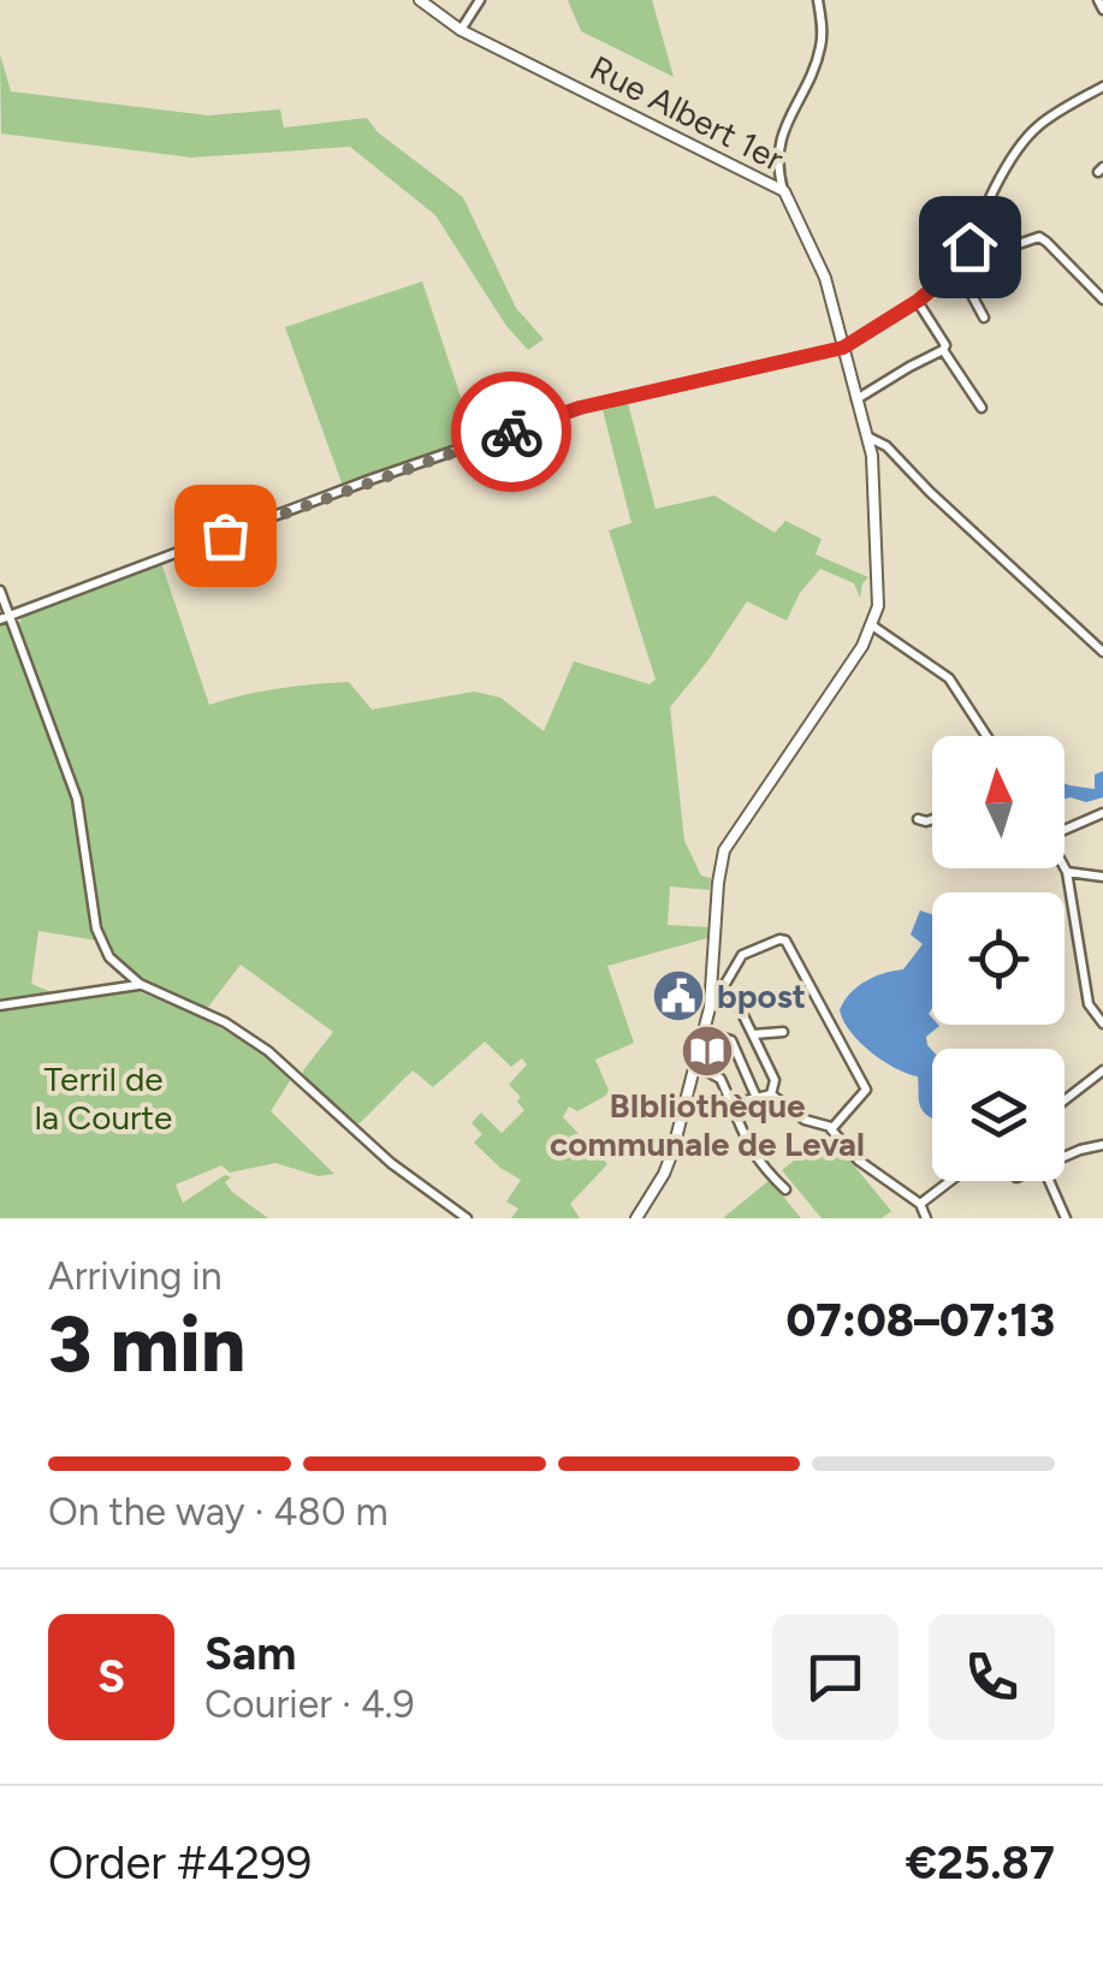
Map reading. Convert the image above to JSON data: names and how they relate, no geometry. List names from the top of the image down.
{
  "streets": {
    "street": ["Rue Albert 1er"]
  },
  "parks": ["Terril de la Courte"],
  "places": {
    "public building": ["bpost"],
    "library": ["BIbliothèque communale de Leval"]
  },
  "north": "top",
  "page": {
    "heading": ["3 min", "Arriving in", "07:08–07:13"],
    "panel": [
      "Sam",
      "Courier · 4.9",
      "Order #4299",
      "€25.87"
    ],
    "bar": "On the way · 480 m",
    "round": "S"
  }
}
